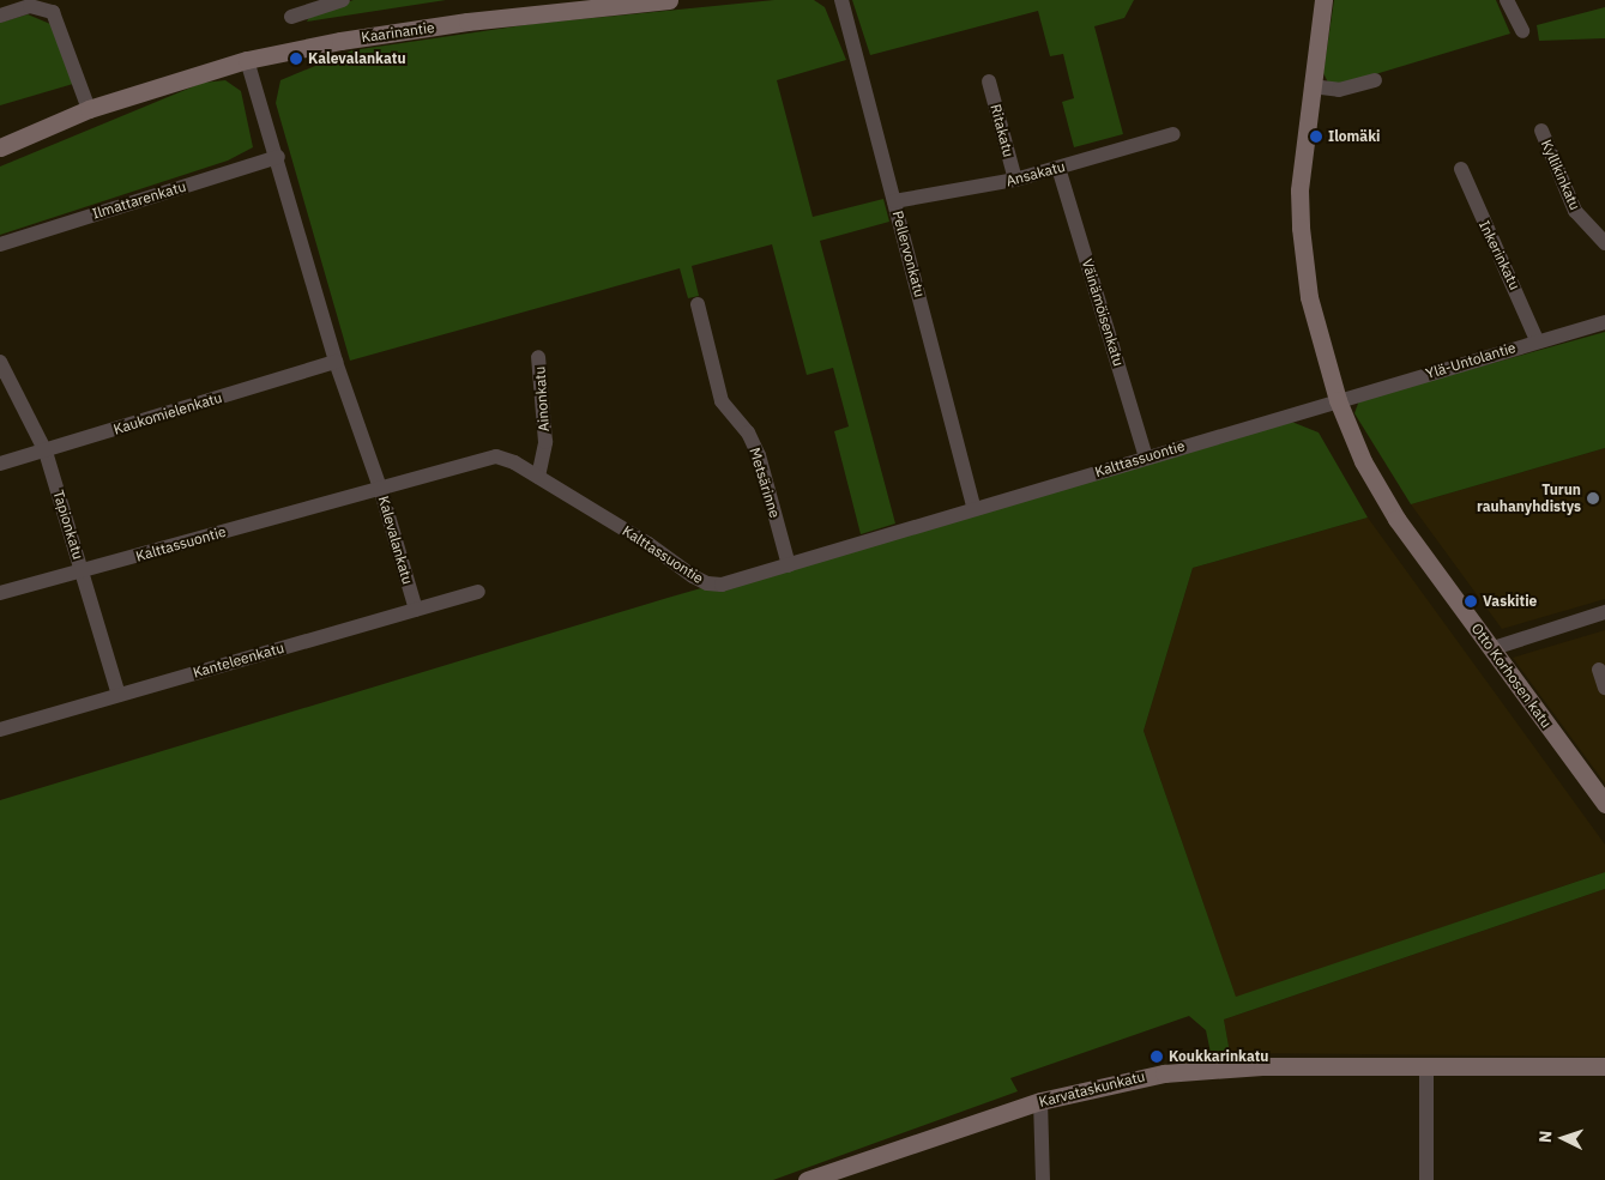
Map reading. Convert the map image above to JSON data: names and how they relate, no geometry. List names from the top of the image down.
{
  "streets": {
    "street": [
      "Kaarinantie",
      "Ritakatu",
      "Ansakatu",
      "Kyllikinkatu",
      "Ilmattarenkatu",
      "Pellervonkatu",
      "Inkerinkatu",
      "Väinämöisenkatu",
      "Ylä-Untolantie",
      "Ainonkatu",
      "Kaukomielenkatu",
      "Kalttassuontie",
      "Metsärinne",
      "Tapionkatu",
      "Kalevalankatu",
      "Kanteleenkatu",
      "Otto Korhosen katu",
      "Karvataskunkatu"
    ]
  },
  "crossings": [
    ["Kaarinantie", "Kalevalankatu"],
    ["Ritakatu", "Ansakatu"],
    ["Ansakatu", "Pellervonkatu"],
    ["Ansakatu", "Väinämöisenkatu"],
    ["Ilmattarenkatu", "Kalevalankatu"],
    ["Pellervonkatu", "Kalttassuontie"],
    ["Inkerinkatu", "Ylä-Untolantie"],
    ["Väinämöisenkatu", "Kalttassuontie"],
    ["Ylä-Untolantie", "Kalttassuontie"],
    ["Ylä-Untolantie", "Otto Korhosen katu"],
    ["Ainonkatu", "Kalttassuontie"],
    ["Kaukomielenkatu", "Tapionkatu"],
    ["Kaukomielenkatu", "Kalevalankatu"],
    ["Kalttassuontie", "Metsärinne"],
    ["Kalttassuontie", "Tapionkatu"],
    ["Kalttassuontie", "Kalevalankatu"],
    ["Kalttassuontie", "Otto Korhosen katu"],
    ["Tapionkatu", "Kanteleenkatu"],
    ["Kalevalankatu", "Kanteleenkatu"]
  ],
  "places": [
    "Kalevalankatu",
    "Ilomäki",
    "Turun rauhanyhdistys",
    "Vaskitie",
    "Koukkarinkatu"
  ],
  "north": "left"
}
